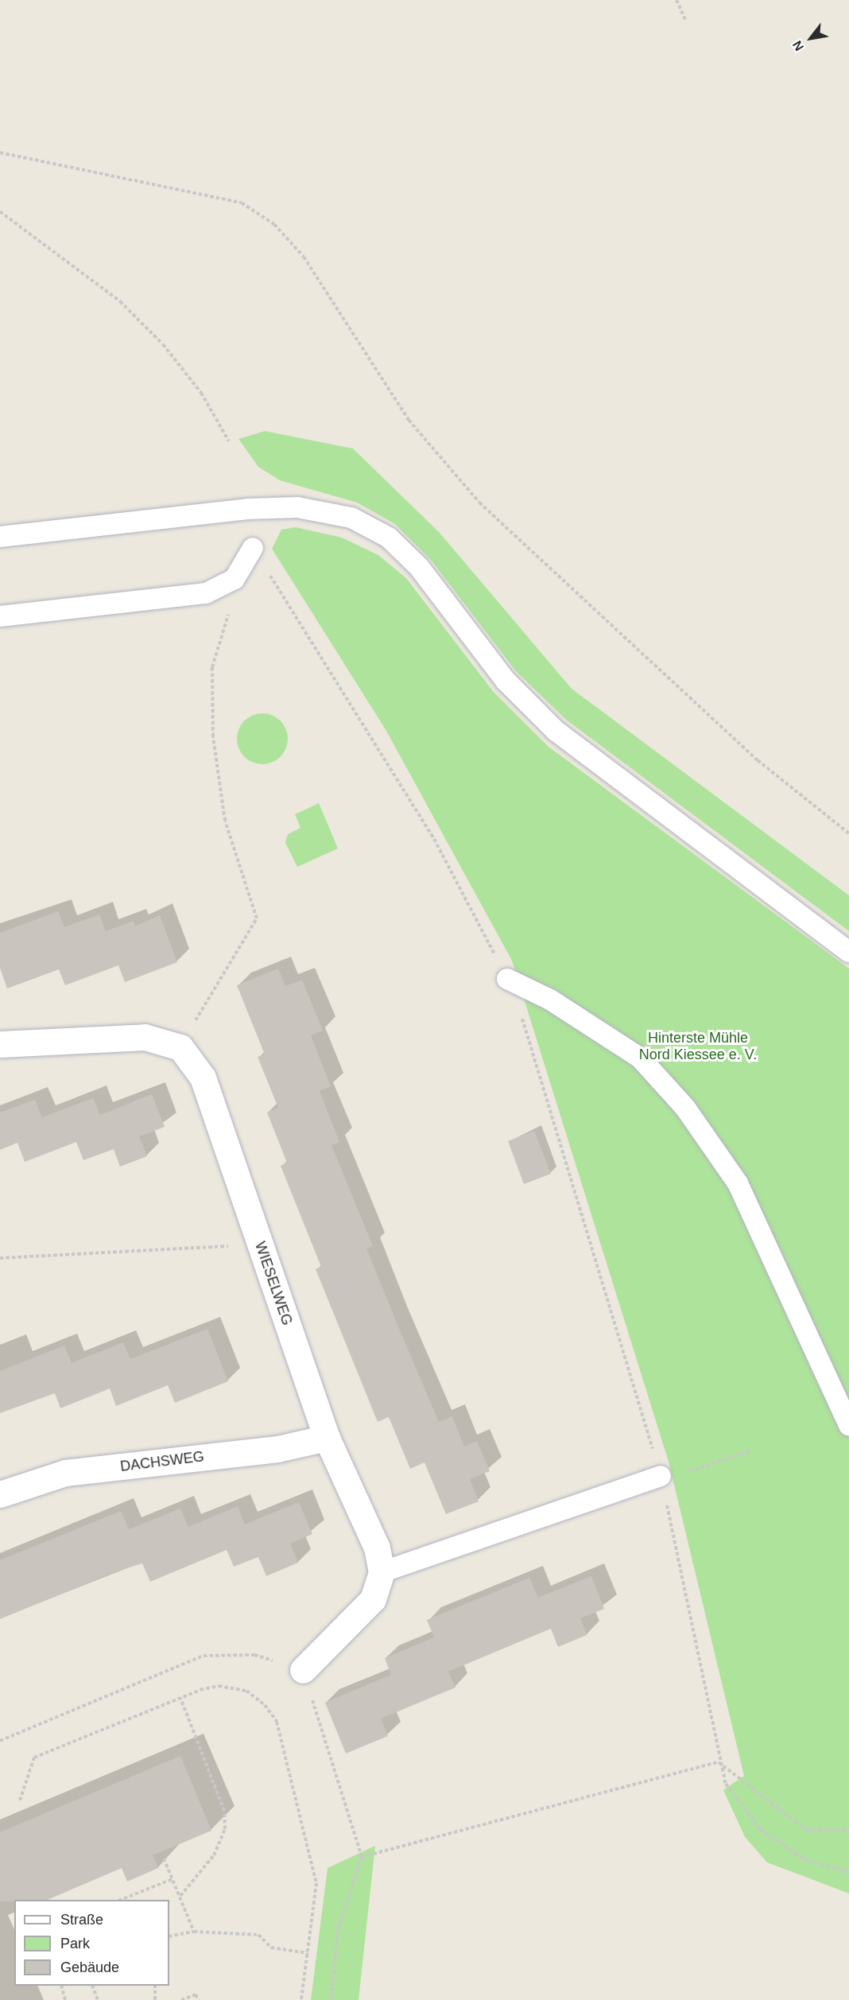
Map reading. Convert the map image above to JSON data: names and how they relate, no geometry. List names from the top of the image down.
{
  "streets": {
    "street": ["WIESELWEG", "DACHSWEG"]
  },
  "crossings": [
    ["WIESELWEG", "DACHSWEG"]
  ],
  "parks": ["Hinterste Mühle Nord Kiessee e. V."],
  "legend": ["Straße", "Park", "Gebäude"],
  "north": "bottom left"
}
